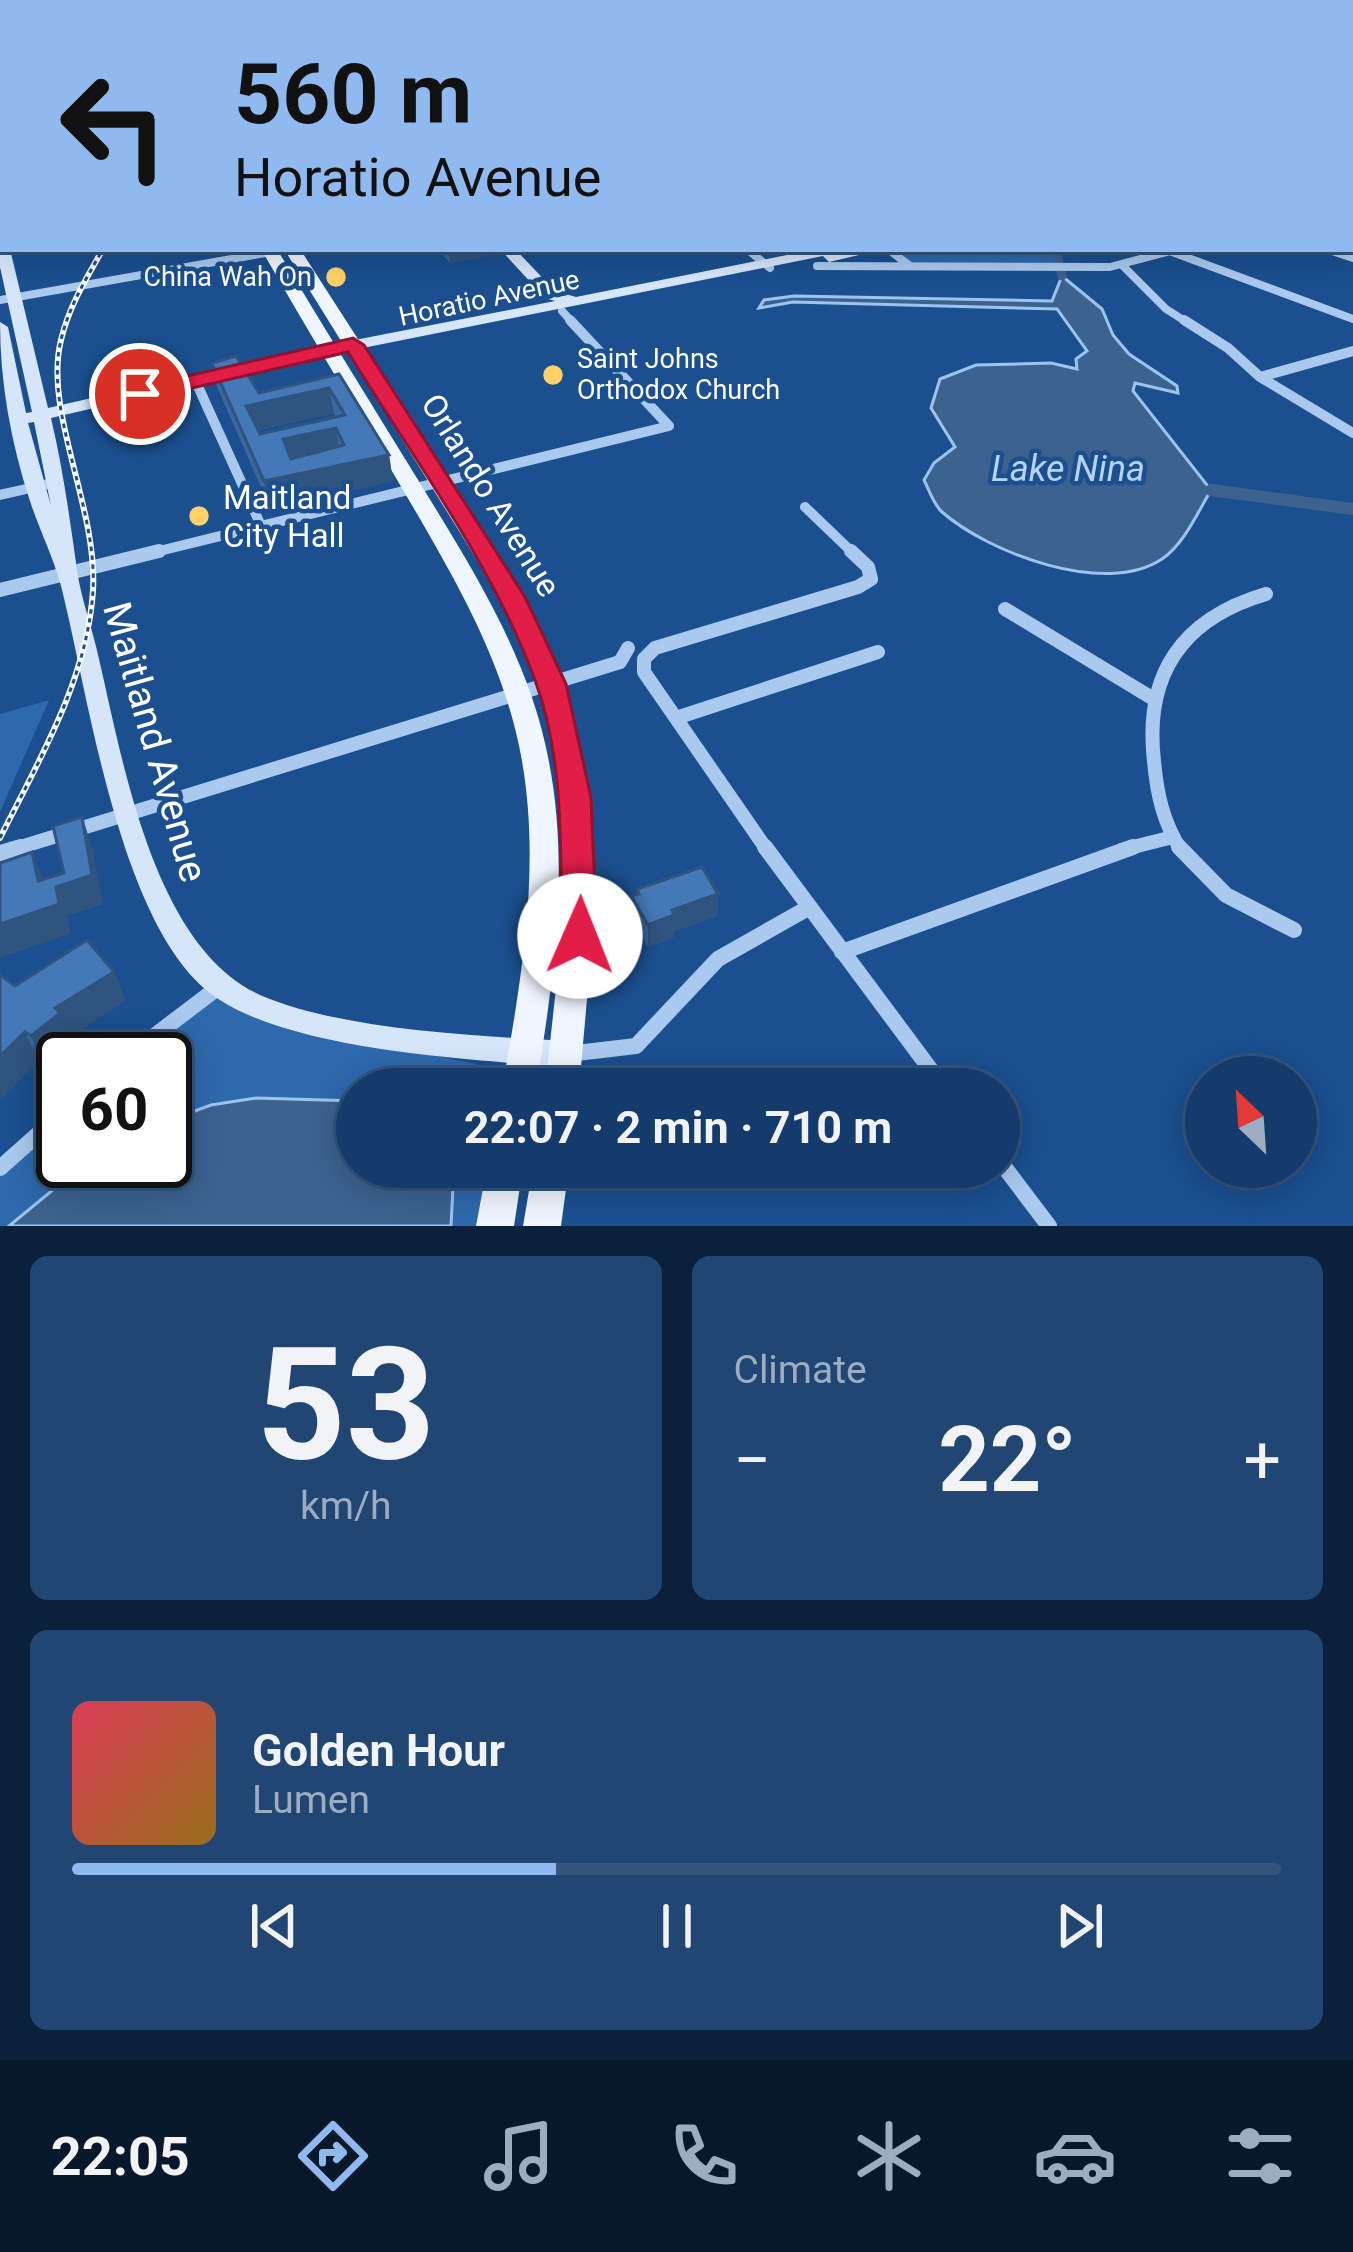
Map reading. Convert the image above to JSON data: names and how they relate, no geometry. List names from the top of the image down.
{
  "streets": {
    "main road": ["Horatio Avenue", "Orlando Avenue", "Maitland Avenue"]
  },
  "crossings": [
    ["Horatio Avenue", "Orlando Avenue"],
    ["Horatio Avenue", "Maitland Avenue"],
    ["Orlando Avenue", "Maitland Avenue"]
  ],
  "water": ["Lake Nina"],
  "places": ["China Wah On", "Saint Johns Orthodox Church", "Maitland City Hall"],
  "north": "top left",
  "page": {
    "turn": ["560 m", "Horatio Avenue"],
    "limit": "60",
    "trip": "22:07 · 2 min · 710 m",
    "tile": [
      ["53", "km/h"],
      "Climate"
    ],
    "heat": ["−", "22°", "+"],
    "song": ["Golden Hour", "Lumen"],
    "tabs": "22:05"
  }
}
